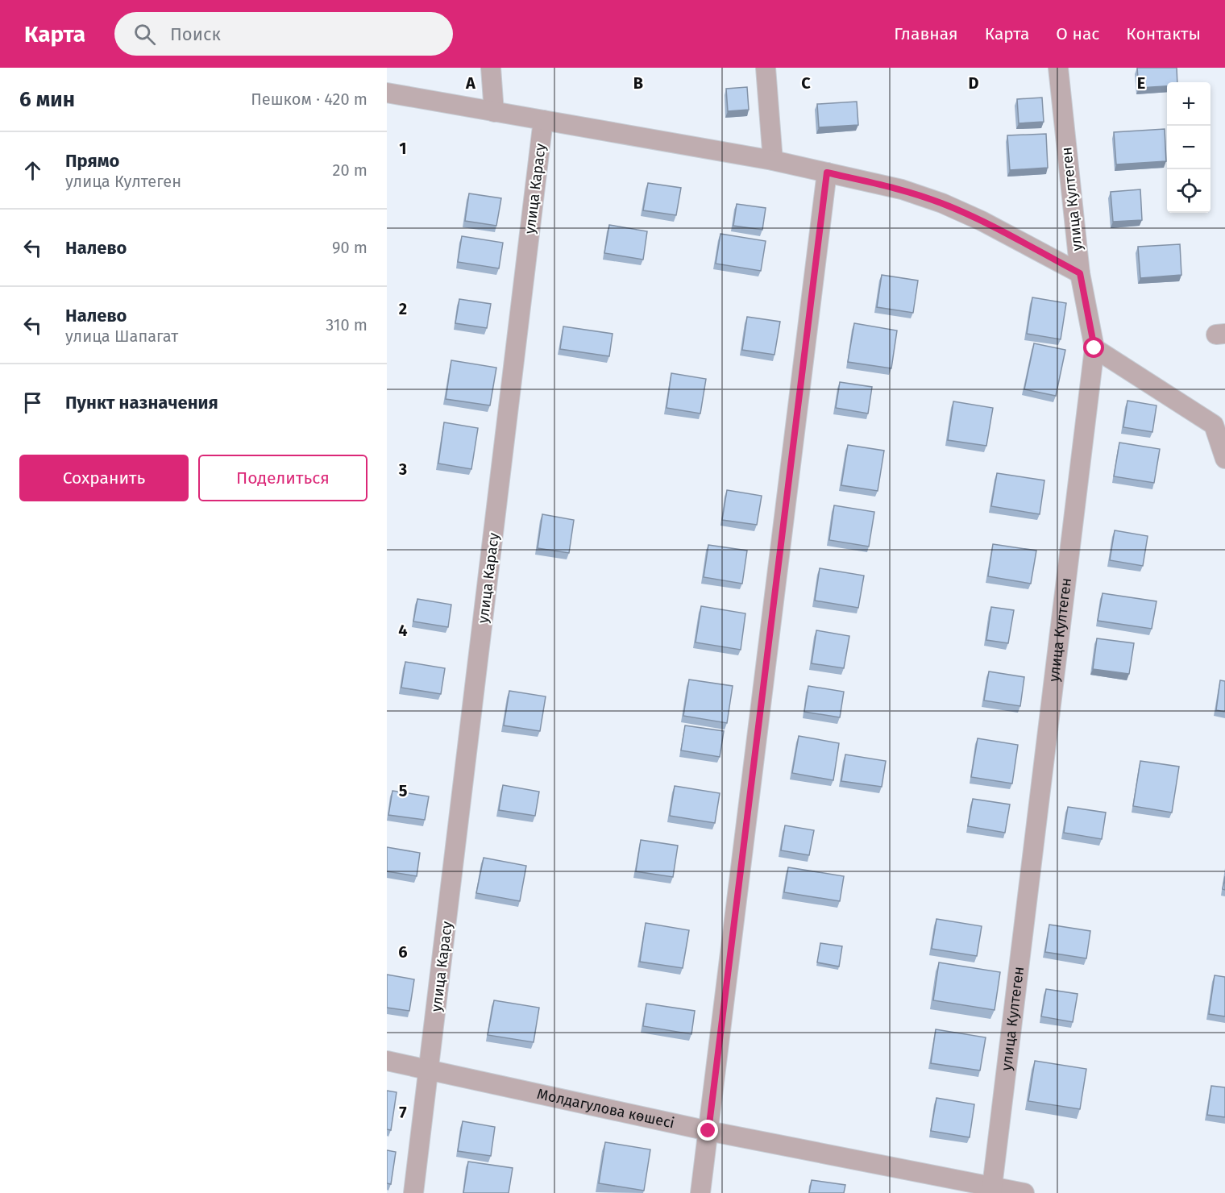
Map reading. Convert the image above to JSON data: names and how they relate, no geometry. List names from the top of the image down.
{
  "streets": {
    "street": ["улица Карасу", "улица Култеген", "Молдагулова көшесі"]
  },
  "crossings": [
    ["улица Карасу", "Молдагулова көшесі"],
    ["улица Култеген", "Молдагулова көшесі"]
  ],
  "page": {
    "header": "Карта",
    "search": "Поиск",
    "nav": [
      "Главная",
      "Карта",
      "О нас",
      "Контакты"
    ],
    "heading": ["6 мин", "Пешком · 420 m"],
    "map_buttons": ["+", "−"],
    "list": [
      ["Прямо", "улица Култеген", "20 m"],
      ["Налево", "90 m"],
      ["Налево", "улица Шапагат", "310 m"],
      "Пункт назначения"
    ],
    "buttons": ["Сохранить", "Поделиться"]
  },
  "grid": {
    "columns": [
      "A",
      "B",
      "C",
      "D",
      "E"
    ],
    "rows": [
      "1",
      "2",
      "3",
      "4",
      "5",
      "6",
      "7"
    ]
  }
}
